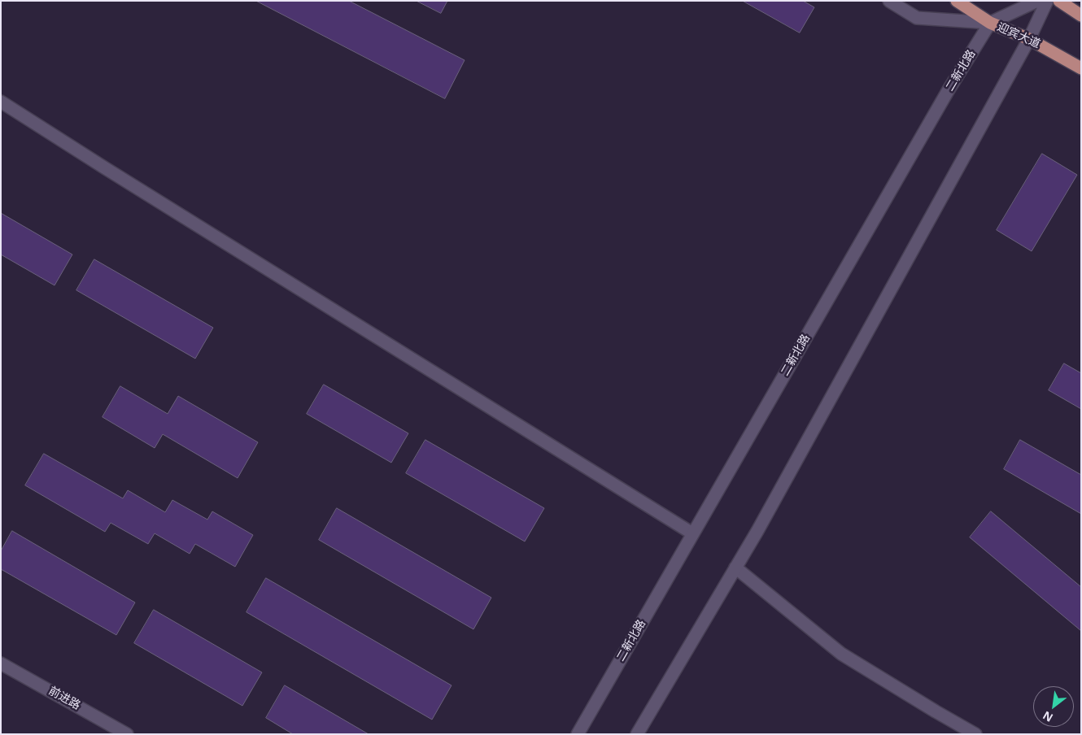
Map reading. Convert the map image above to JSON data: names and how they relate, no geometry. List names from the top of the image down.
{
  "streets": {
    "main road": ["迎宾大道", "二新北路", "前进路"]
  },
  "crossings": [
    ["迎宾大道", "二新北路"]
  ],
  "north": "bottom left"
}
